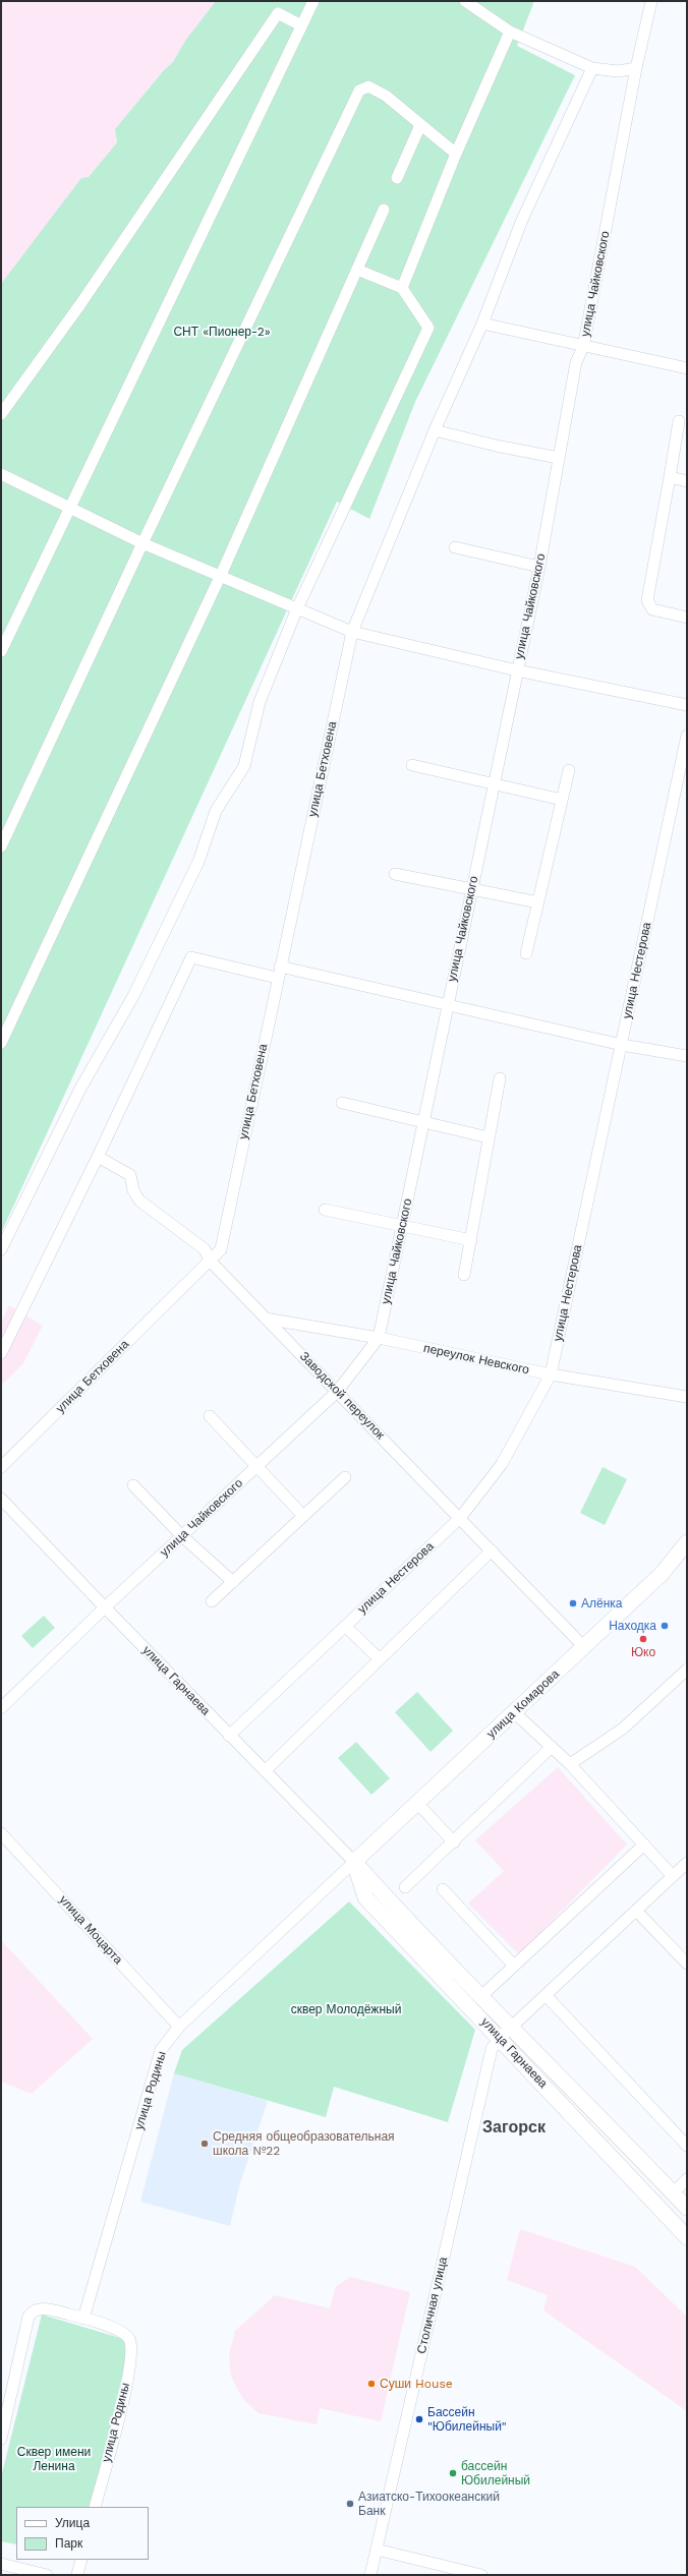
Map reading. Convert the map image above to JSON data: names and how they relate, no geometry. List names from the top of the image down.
{
  "streets": {
    "main road": ["улица Гарнаева", "улица Комарова"],
    "street": [
      "улица Чайковского",
      "улица Бетховена",
      "улица Нестерова",
      "переулок Невского",
      "Заводской переулок",
      "улица Моцарта",
      "улица Родины",
      "Столичная улица"
    ]
  },
  "crossings": [
    ["улица Чайковского", "переулок Невского"],
    ["улица Чайковского", "Заводской переулок"],
    ["улица Чайковского", "улица Гарнаева"],
    ["улица Бетховена", "Заводской переулок"],
    ["улица Нестерова", "переулок Невского"],
    ["улица Нестерова", "Заводской переулок"],
    ["улица Нестерова", "улица Гарнаева"],
    ["переулок Невского", "Заводской переулок"],
    ["Заводской переулок", "улица Комарова"],
    ["улица Гарнаева", "улица Комарова"],
    ["улица Гарнаева", "улица Родины"],
    ["улица Гарнаева", "Столичная улица"],
    ["улица Комарова", "улица Родины"],
    ["улица Моцарта", "улица Родины"]
  ],
  "districts": ["Загорск"],
  "parks": ["СНТ «Пионер-2»", "сквер Молодёжный", "Сквер имени Ленина"],
  "places": [
    "Алёнка",
    "Находка",
    "Юко",
    "Средняя общеобразовательная школа №22",
    "Суши House",
    "Бассейн \"Юбилейный\"",
    "бассейн Юбилейный",
    "Азиатско-Тихоокеанский Банк"
  ],
  "legend": ["Улица", "Парк"]
}
